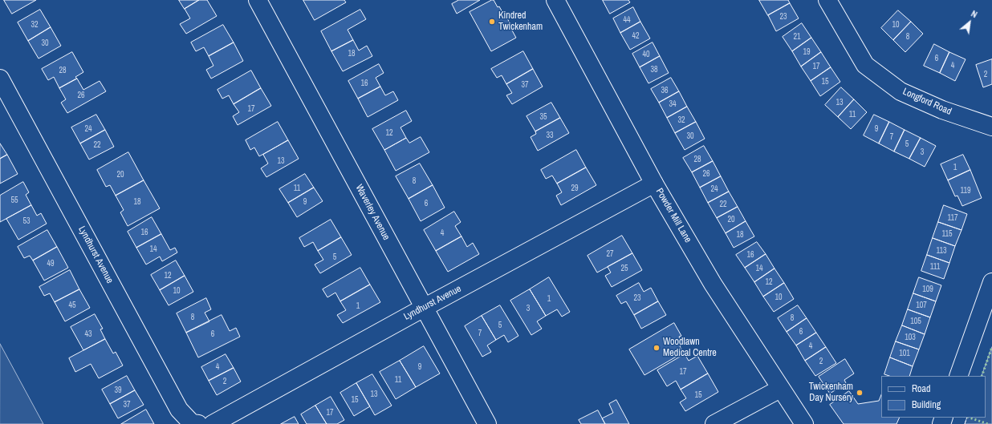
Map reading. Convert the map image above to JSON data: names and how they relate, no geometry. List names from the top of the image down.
{
  "streets": {
    "street": [
      "Longford Road",
      "Waverley Avenue",
      "Powder Mill Lane",
      "Lyndhurst Avenue"
    ]
  },
  "crossings": [
    ["Waverley Avenue", "Lyndhurst Avenue"],
    ["Powder Mill Lane", "Lyndhurst Avenue"]
  ],
  "places": ["Kindred Twickenham", "Woodlawn Medical Centre", "Twickenham Day Nursery"],
  "house_numbers": [
    "23",
    "44",
    "32",
    "10",
    "42",
    "21",
    "8",
    "30",
    "19",
    "18",
    "40",
    "6",
    "4",
    "17",
    "38",
    "28",
    "2",
    "15",
    "16",
    "37",
    "36",
    "26",
    "13",
    "34",
    "17",
    "11",
    "35",
    "32",
    "24",
    "9",
    "12",
    "33",
    "30",
    "7",
    "5",
    "22",
    "3",
    "28",
    "13",
    "1",
    "26",
    "20",
    "8",
    "11",
    "29",
    "24",
    "119",
    "55",
    "18",
    "9",
    "6",
    "22",
    "117",
    "20",
    "53",
    "16",
    "4",
    "115",
    "18",
    "14",
    "113",
    "27",
    "16",
    "5",
    "49",
    "111",
    "25",
    "14",
    "12",
    "12",
    "109",
    "10",
    "10",
    "23",
    "1",
    "45",
    "107",
    "1",
    "3",
    "8",
    "8",
    "105",
    "5",
    "6",
    "7",
    "43",
    "6",
    "103",
    "4",
    "101",
    "2",
    "4",
    "9",
    "17",
    "11",
    "2",
    "39",
    "13",
    "15",
    "15",
    "37",
    "17"
  ],
  "legend": ["Road", "Building"],
  "north": "top right"
}
